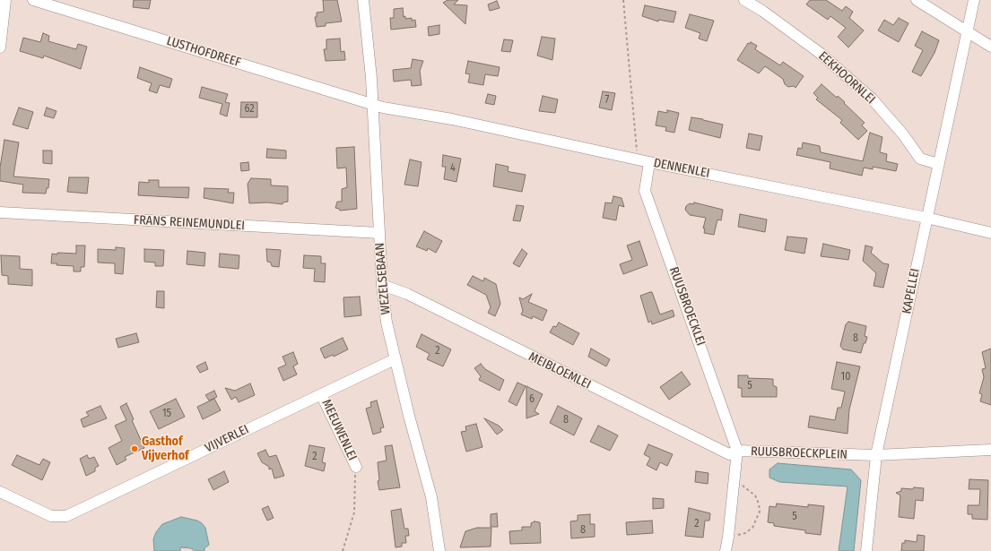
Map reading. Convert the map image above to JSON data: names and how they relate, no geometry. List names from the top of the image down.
{
  "streets": {
    "street": [
      "LUSTHOFDREEF",
      "EEKHOORNLEI",
      "DENNENLEI",
      "FRANS REINEMUNDLEI",
      "WEZELSEBAAN",
      "KAPELLEI",
      "RUUSBROECKLEI",
      "MEIBLOEMLEI",
      "MEEUWENLEI",
      "VIJVERLEI",
      "RUUSBROECKPLEIN"
    ]
  },
  "crossings": [
    ["LUSTHOFDREEF", "DENNENLEI"],
    ["LUSTHOFDREEF", "WEZELSEBAAN"],
    ["EEKHOORNLEI", "KAPELLEI"],
    ["DENNENLEI", "WEZELSEBAAN"],
    ["DENNENLEI", "KAPELLEI"],
    ["DENNENLEI", "RUUSBROECKLEI"],
    ["FRANS REINEMUNDLEI", "WEZELSEBAAN"],
    ["WEZELSEBAAN", "MEIBLOEMLEI"],
    ["WEZELSEBAAN", "VIJVERLEI"],
    ["KAPELLEI", "RUUSBROECKPLEIN"],
    ["RUUSBROECKLEI", "MEIBLOEMLEI"],
    ["RUUSBROECKLEI", "RUUSBROECKPLEIN"],
    ["MEIBLOEMLEI", "RUUSBROECKPLEIN"],
    ["MEEUWENLEI", "VIJVERLEI"]
  ],
  "places": ["Gasthof Vijverhof"],
  "house_numbers": [
    "7",
    "62",
    "4",
    "8",
    "2",
    "10",
    "5",
    "6",
    "15",
    "8",
    "2",
    "5",
    "2",
    "8"
  ]
}
